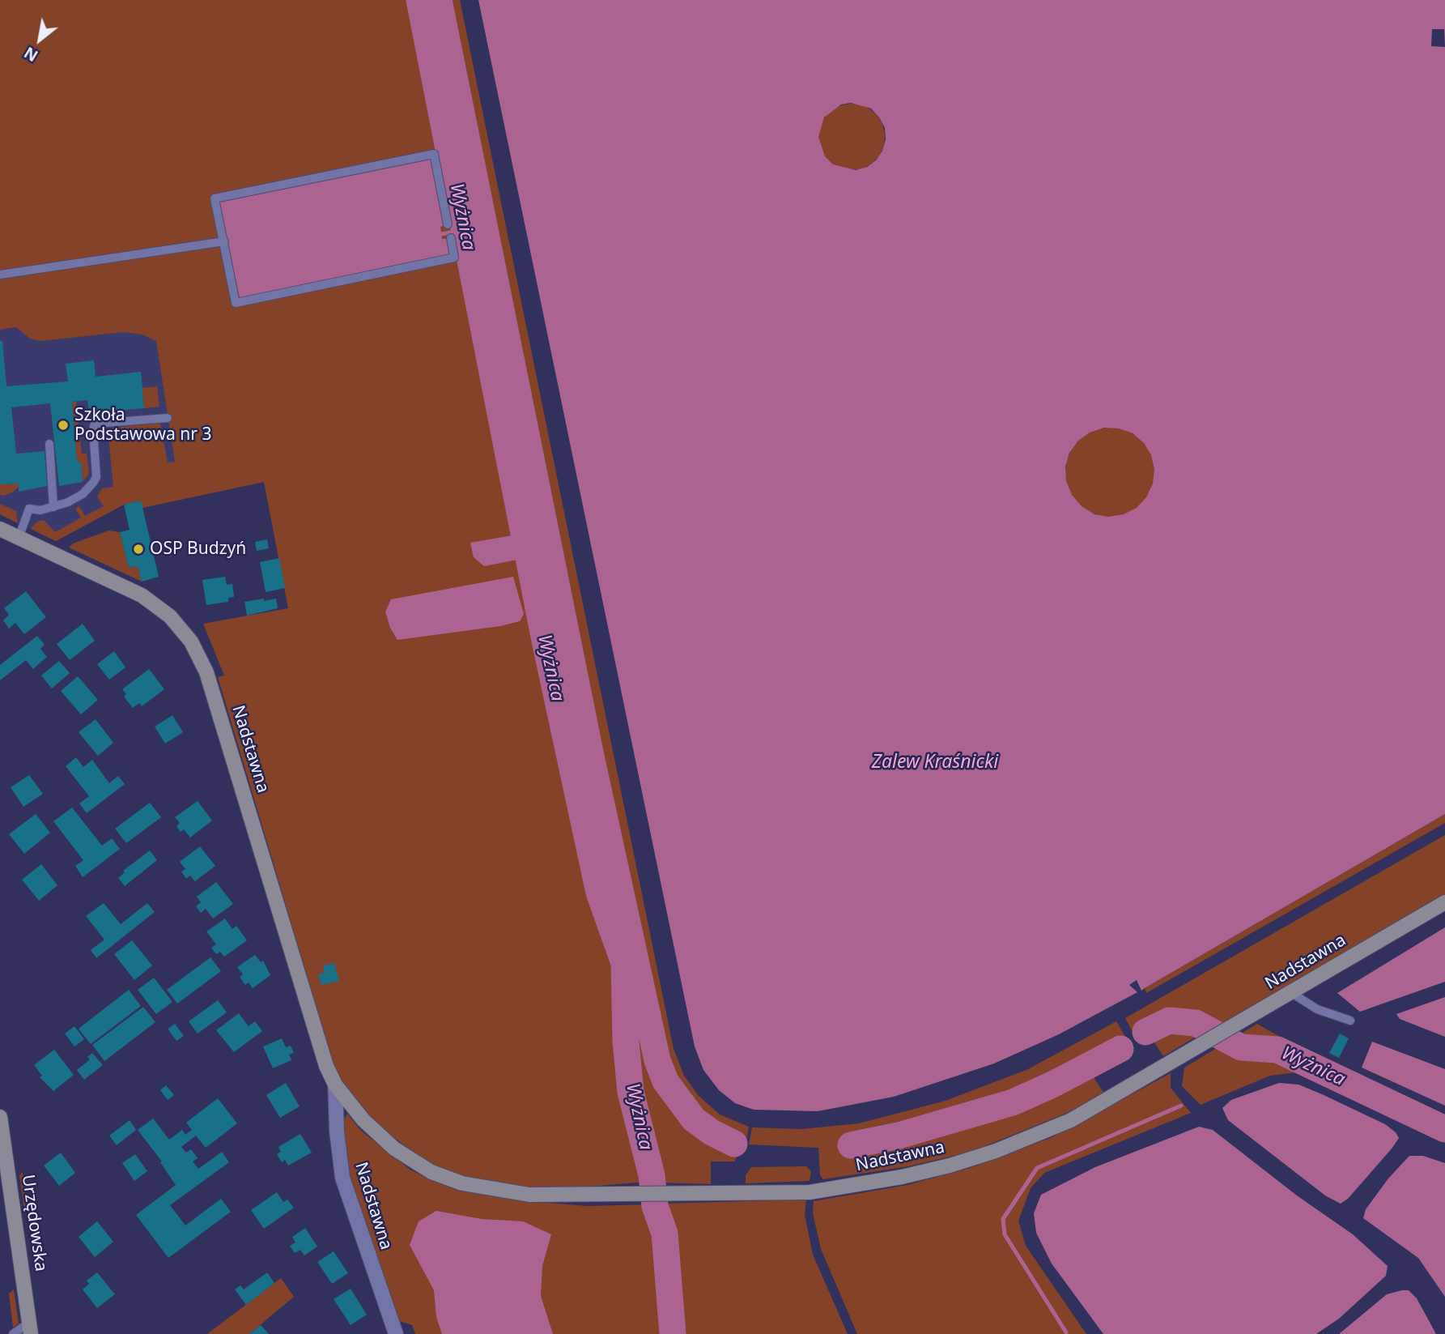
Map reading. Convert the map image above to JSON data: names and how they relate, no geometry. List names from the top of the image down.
{
  "streets": {
    "street": ["Nadstawna", "Urzędowska"]
  },
  "water": ["Wyżnica", "Zalew Kraśnicki"],
  "places": ["Szkoła Podstawowa nr 3", "OSP Budzyń"],
  "north": "bottom left"
}
